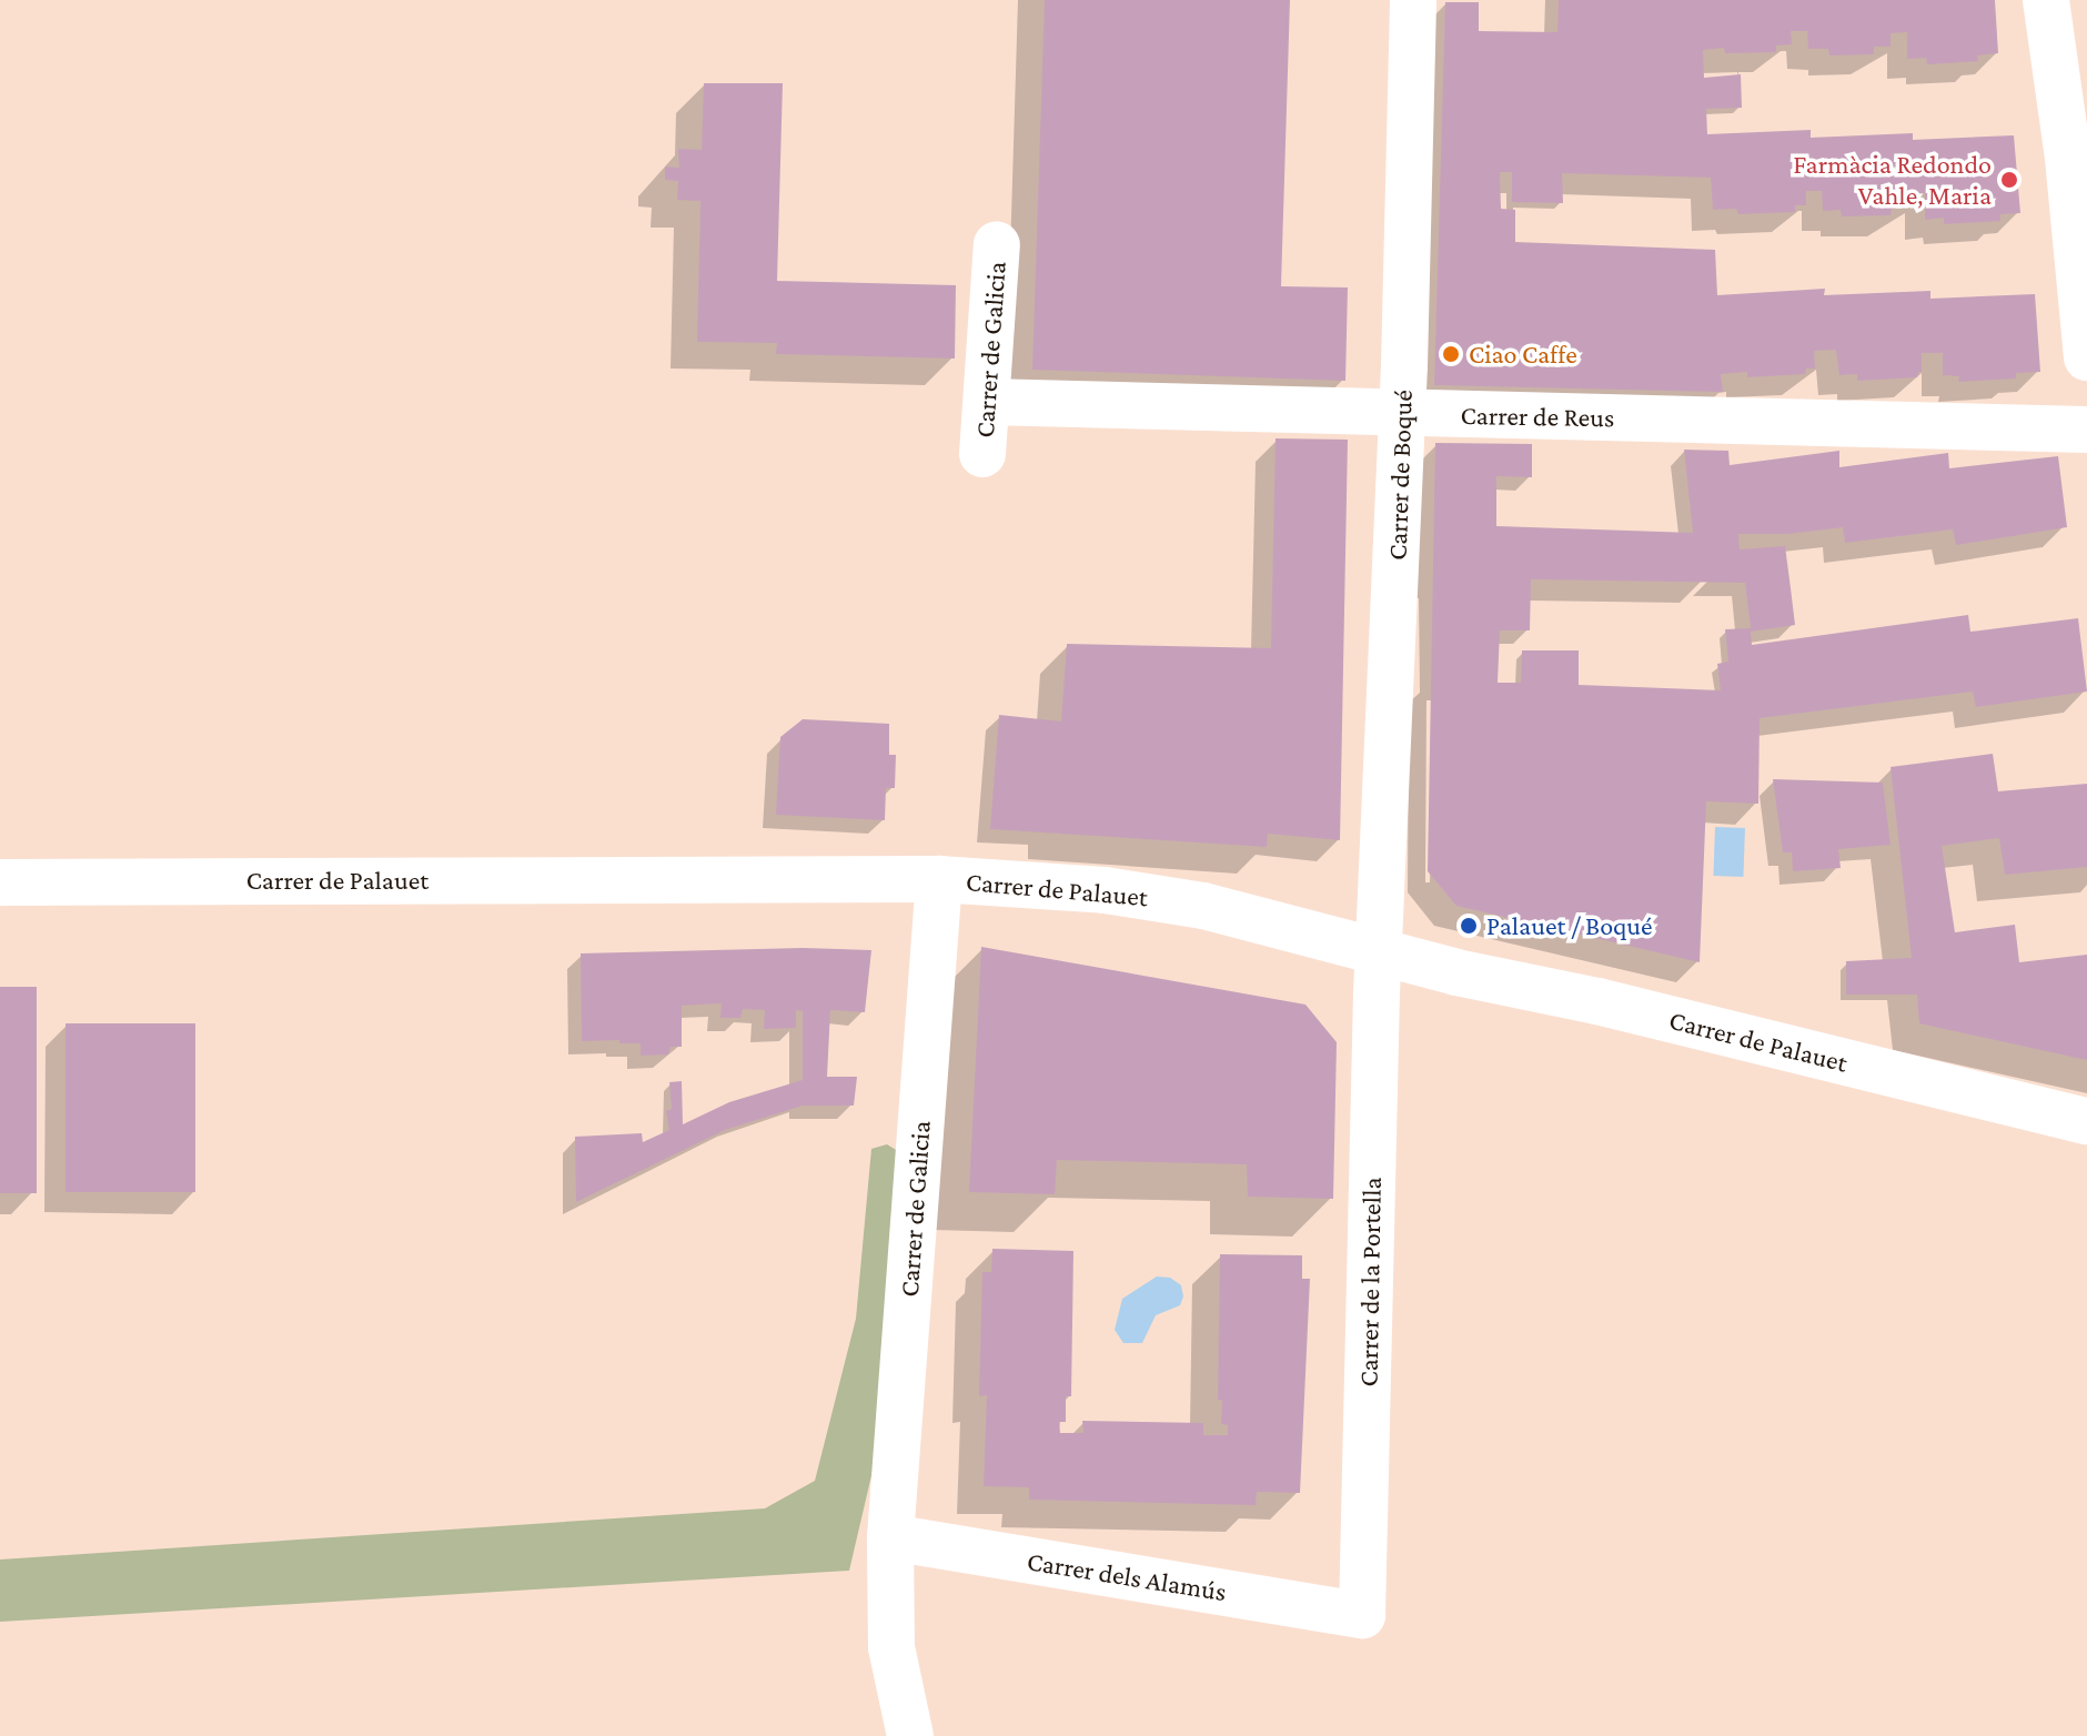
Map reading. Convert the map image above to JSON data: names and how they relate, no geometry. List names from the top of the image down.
{
  "streets": {
    "street": [
      "Carrer de Galicia",
      "Carrer de Reus",
      "Carrer de Boqué",
      "Carrer de Palauet",
      "Carrer de la Portella",
      "Carrer dels Alamús"
    ]
  },
  "crossings": [
    ["Carrer de Galicia", "Carrer de Reus"],
    ["Carrer de Galicia", "Carrer de Palauet"],
    ["Carrer de Galicia", "Carrer dels Alamús"],
    ["Carrer de Reus", "Carrer de Boqué"],
    ["Carrer de Boqué", "Carrer de Palauet"],
    ["Carrer de Boqué", "Carrer de la Portella"],
    ["Carrer de Palauet", "Carrer de la Portella"],
    ["Carrer de la Portella", "Carrer dels Alamús"]
  ],
  "places": ["Farmàcia Redondo Vahle, Maria", "Ciao Caffe", "Palauet / Boqué"]
}
